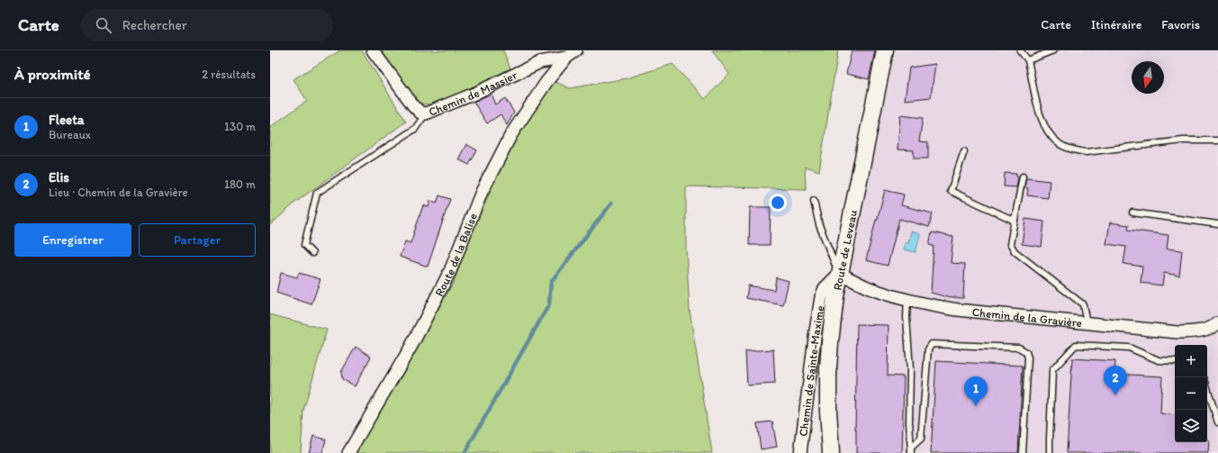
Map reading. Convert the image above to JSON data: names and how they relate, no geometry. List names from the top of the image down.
{
  "streets": {
    "street": [
      "Chemin de Massier",
      "Route de Leveau",
      "Route de la Balise",
      "Chemin de la Gravière",
      "Chemin de Sainte-Maxime"
    ]
  },
  "crossings": [
    ["Chemin de Massier", "Route de la Balise"],
    ["Route de Leveau", "Chemin de la Gravière"],
    ["Route de Leveau", "Chemin de Sainte-Maxime"],
    ["Chemin de la Gravière", "Chemin de Sainte-Maxime"]
  ],
  "north": "bottom",
  "page": {
    "header": "Carte",
    "search": "Rechercher",
    "nav": ["Carte", "Itinéraire", "Favoris"],
    "heading": ["À proximité", "2 résultats"],
    "list": [
      {
        "mark": "1",
        "name": "Fleeta",
        "note": "Bureaux",
        "value": "130 m"
      },
      {
        "mark": "2",
        "name": "Elis",
        "note": "Lieu · Chemin de la Gravière",
        "value": "180 m"
      }
    ],
    "buttons": ["Enregistrer", "Partager"],
    "map_buttons": ["+", "−"],
    "pins": ["2", "1"]
  }
}
